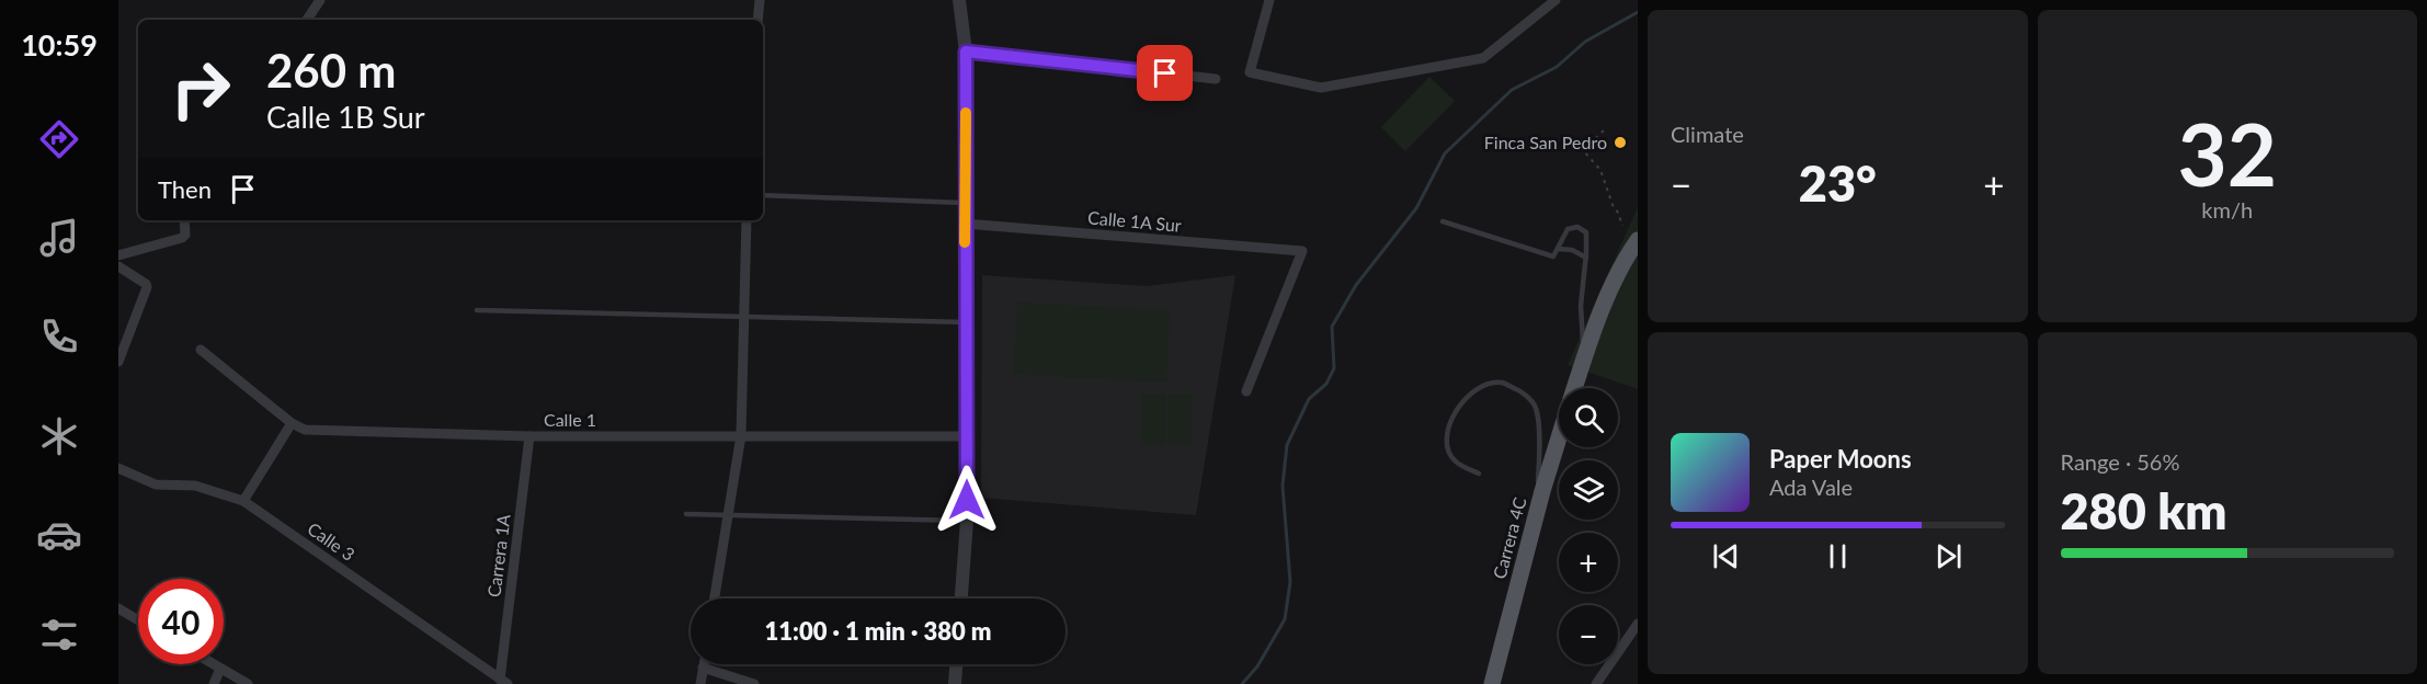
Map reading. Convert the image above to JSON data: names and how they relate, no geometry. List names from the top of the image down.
{
  "streets": {
    "main road": ["Carrera 4C"],
    "street": [
      "Calle 1A Sur",
      "Calle 1",
      "Calle 3",
      "Carrera 1A"
    ]
  },
  "crossings": [
    ["Calle 1", "Carrera 1A"],
    ["Calle 3", "Carrera 1A"]
  ],
  "places": ["Finca San Pedro"],
  "page": {
    "tabs": "10:59",
    "tile": [
      "Climate",
      ["32", "km/h"],
      ["Range · 56%", "280 km"]
    ],
    "turn": ["260 m", "Calle 1B Sur"],
    "heat": ["−", "23°", "+"],
    "then": "Then",
    "map_buttons": ["+", "−"],
    "song": ["Paper Moons", "Ada Vale"],
    "limit": "40",
    "trip": "11:00 · 1 min · 380 m"
  }
}
